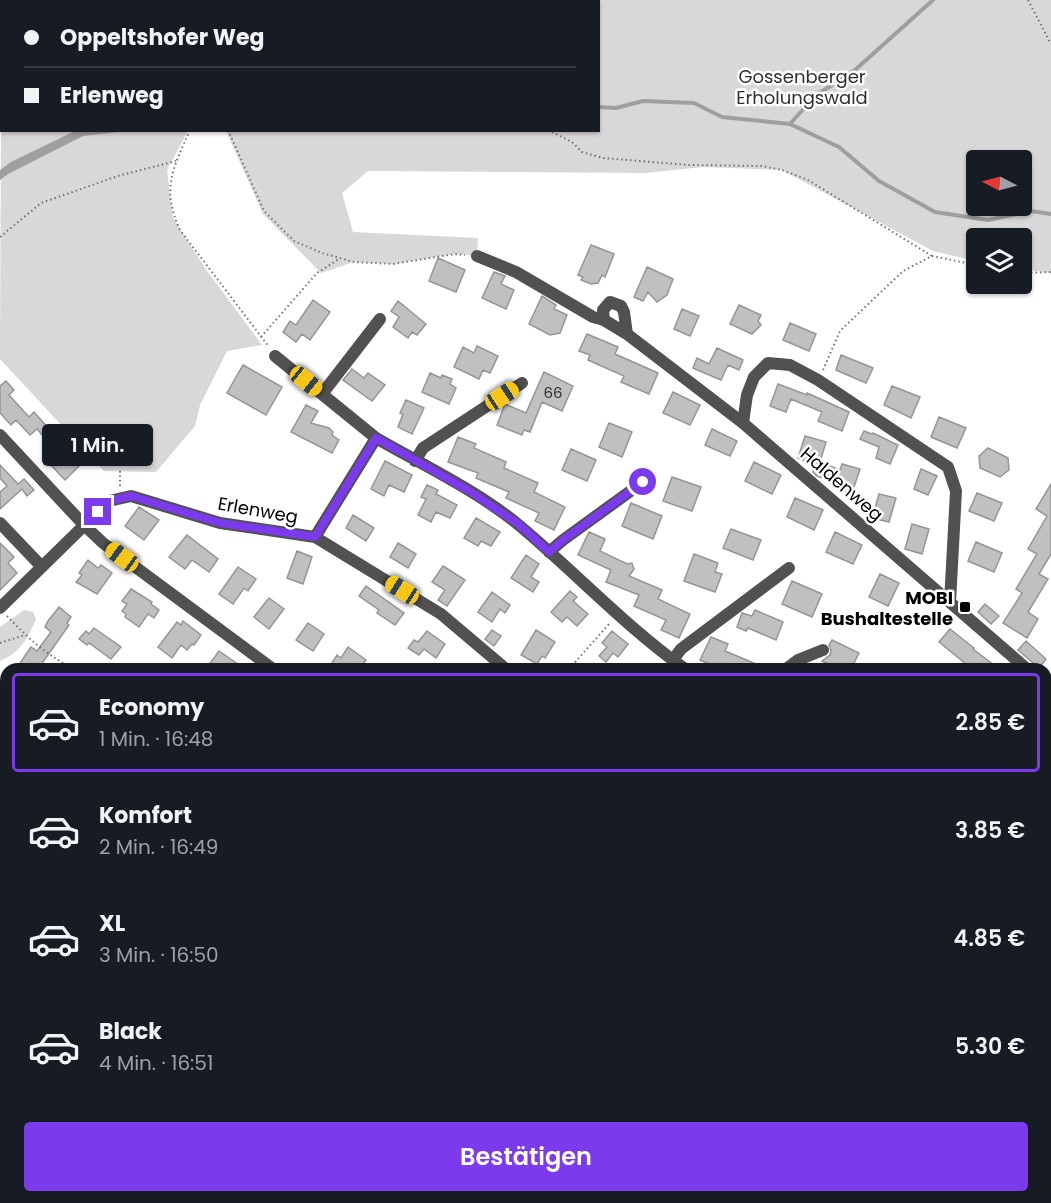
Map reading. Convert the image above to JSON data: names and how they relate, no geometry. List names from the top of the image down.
{
  "streets": {
    "street": ["Haldenweg", "Erlenweg"]
  },
  "parks": ["Gossenberger Erholungswald"],
  "places": {
    "transit": ["MOBI Bushaltestelle"]
  },
  "house_numbers": ["66"],
  "north": "left",
  "page": {
    "banner": ["Oppeltshofer Weg", "Erlenweg"],
    "bubble": "1 Min.",
    "list": [
      {
        "name": "Economy",
        "note": "1 Min. · 16:48",
        "value": "2.85 €"
      },
      {
        "name": "Komfort",
        "note": "2 Min. · 16:49",
        "value": "3.85 €"
      },
      {
        "name": "XL",
        "note": "3 Min. · 16:50",
        "value": "4.85 €"
      },
      {
        "name": "Black",
        "note": "4 Min. · 16:51",
        "value": "5.30 €"
      }
    ],
    "buttons": "Bestätigen"
  }
}
